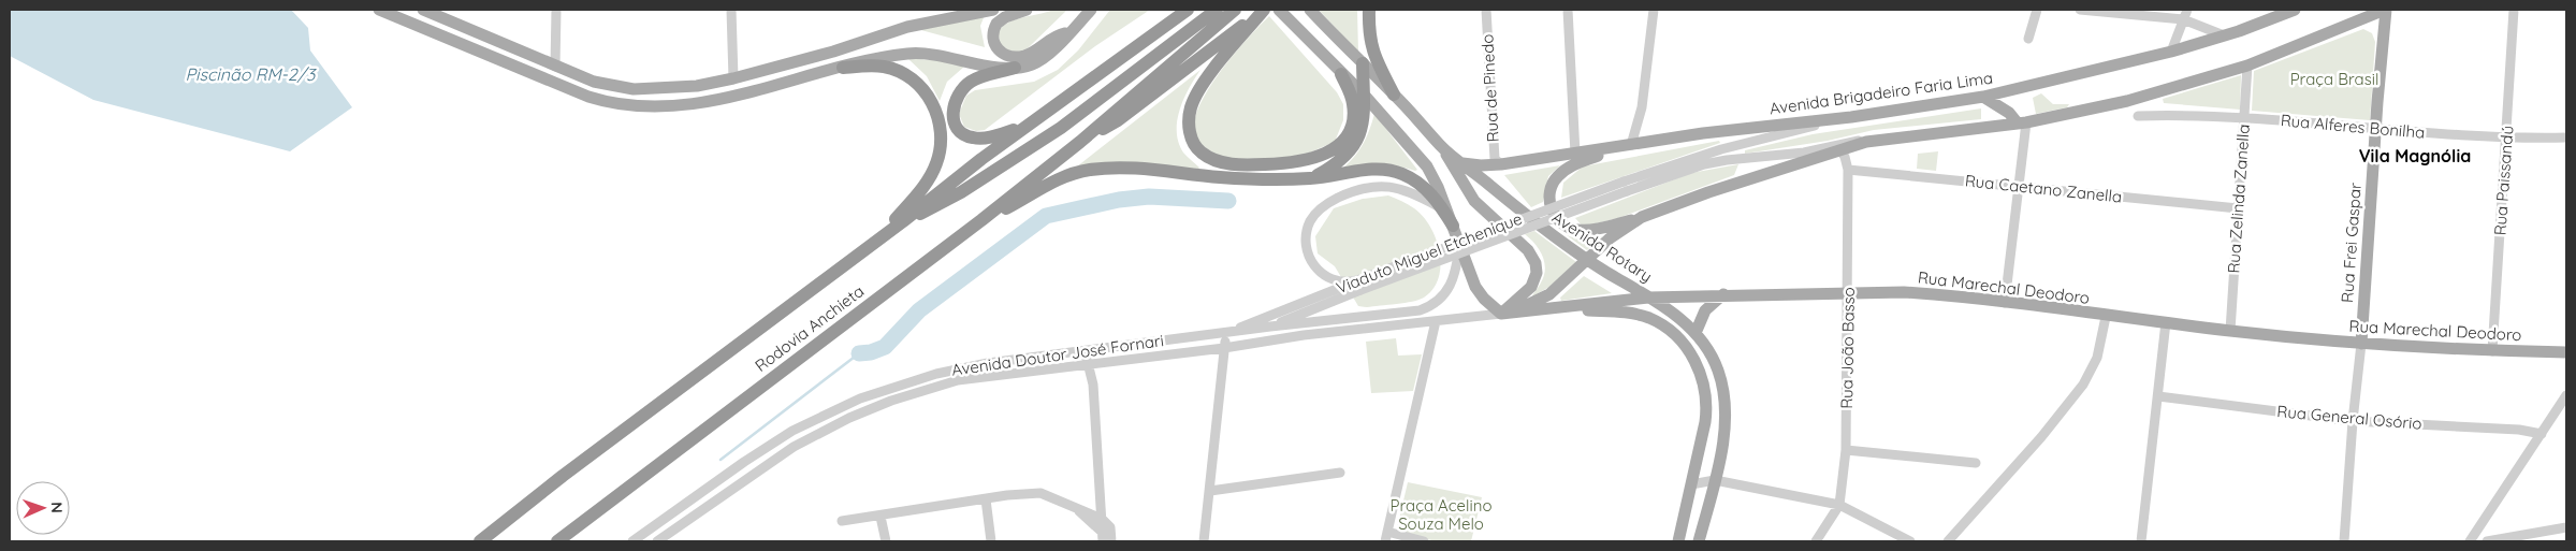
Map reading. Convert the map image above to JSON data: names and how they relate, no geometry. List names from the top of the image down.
{
  "streets": {
    "highway": ["Rodovia Anchieta"],
    "main road": [
      "Avenida Brigadeiro Faria Lima",
      "Rua Frei Gaspar",
      "Avenida Rotary",
      "Rua Marechal Deodoro"
    ],
    "street": [
      "Rua de Pinedo",
      "Rua Alferes Bonilha",
      "Rua Paissandú",
      "Rua Caetano Zanella",
      "Rua Zelinda Zanella",
      "Viaduto Miguel Etchenique",
      "Rua João Basso",
      "Avenida Doutor José Fornari",
      "Rua General Osório"
    ]
  },
  "crossings": [
    ["Rua de Pinedo", "Avenida Brigadeiro Faria Lima"],
    ["Avenida Brigadeiro Faria Lima", "Avenida Rotary"],
    ["Avenida Brigadeiro Faria Lima", "Viaduto Miguel Etchenique"],
    ["Rua Alferes Bonilha", "Rua Paissandú"],
    ["Rua Alferes Bonilha", "Rua Zelinda Zanella"],
    ["Rua Alferes Bonilha", "Rua Frei Gaspar"],
    ["Rua Paissandú", "Rua Marechal Deodoro"],
    ["Rua Caetano Zanella", "Rua Zelinda Zanella"],
    ["Rua Caetano Zanella", "Rua João Basso"],
    ["Rua Zelinda Zanella", "Rua Marechal Deodoro"],
    ["Rua Frei Gaspar", "Rua Marechal Deodoro"],
    ["Rua Frei Gaspar", "Rua General Osório"],
    ["Avenida Rotary", "Rua Marechal Deodoro"],
    ["Viaduto Miguel Etchenique", "Avenida Doutor José Fornari"],
    ["Rua Marechal Deodoro", "Rua João Basso"],
    ["Rua Marechal Deodoro", "Avenida Doutor José Fornari"]
  ],
  "districts": ["Vila Magnólia"],
  "water": ["Piscinão RM-2/3"],
  "parks": ["Praça Brasil", "Praça Acelino Souza Melo"],
  "north": "right"
}
